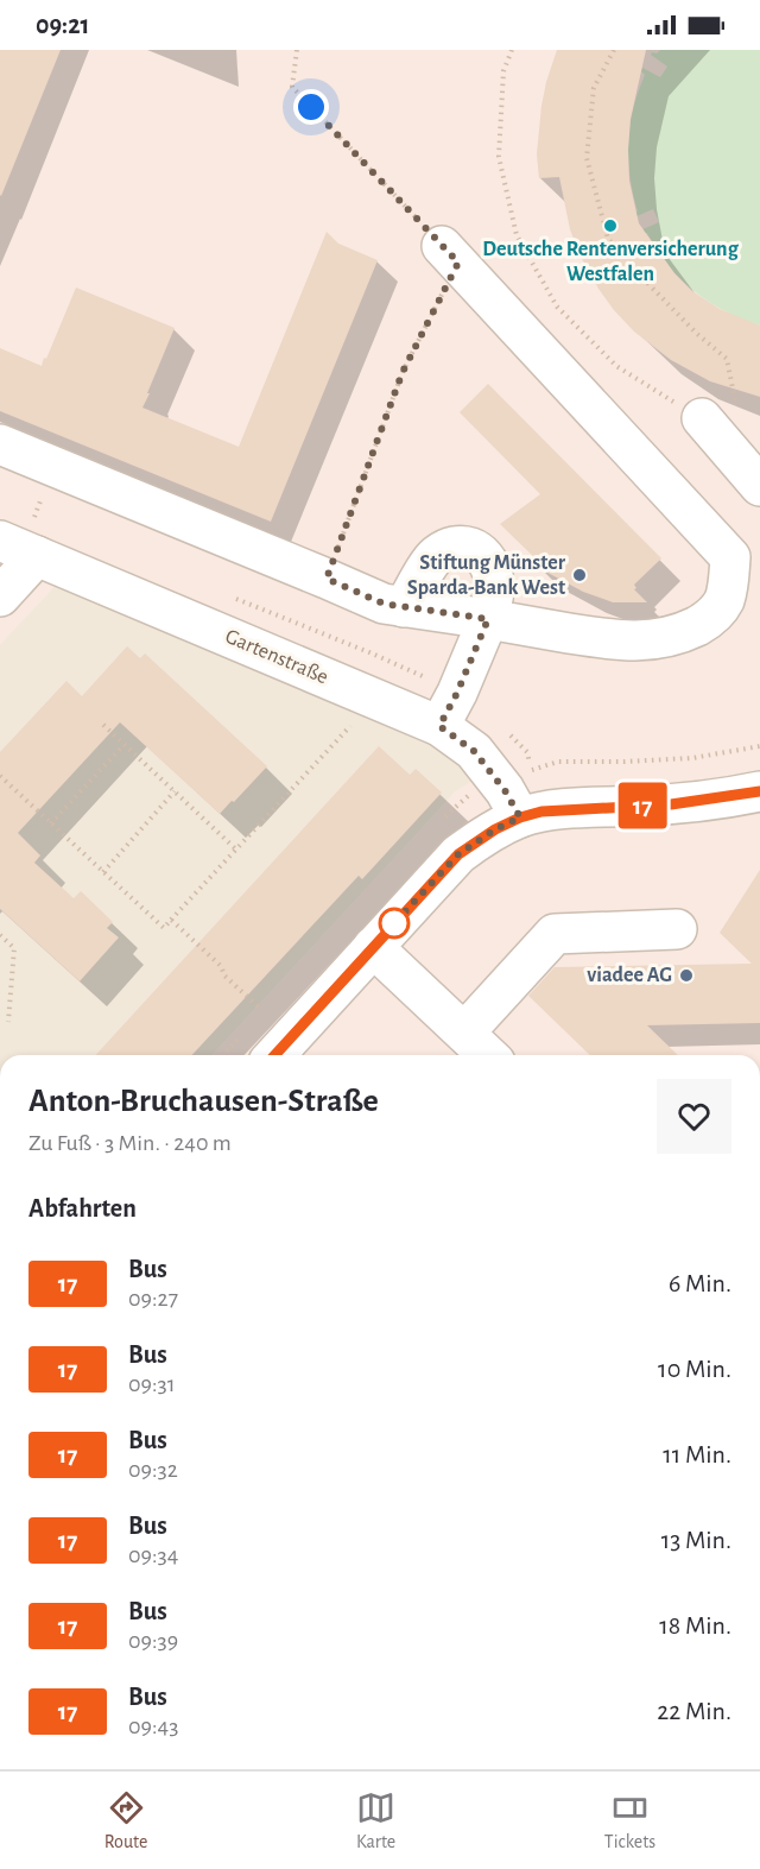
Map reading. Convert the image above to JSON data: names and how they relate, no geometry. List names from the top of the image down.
{
  "streets": {
    "street": ["Gartenstraße"]
  },
  "places": ["Deutsche Rentenversicherung Westfalen", "Stiftung Münster Sparda-Bank West", "viadee AG"],
  "lines": ["bus line 17"],
  "page": {
    "status": "09:21",
    "on_map": "17",
    "heading": [
      ["Anton-Bruchausen-Straße", "Zu Fuß · 3 Min. · 240 m"],
      "Abfahrten"
    ],
    "list": [
      {
        "mark": "17",
        "name": "Bus",
        "note": "09:27",
        "value": "6 Min."
      },
      {
        "mark": "17",
        "name": "Bus",
        "note": "09:31",
        "value": "10 Min."
      },
      {
        "mark": "17",
        "name": "Bus",
        "note": "09:32",
        "value": "11 Min."
      },
      {
        "mark": "17",
        "name": "Bus",
        "note": "09:34",
        "value": "13 Min."
      },
      {
        "mark": "17",
        "name": "Bus",
        "note": "09:39",
        "value": "18 Min."
      },
      {
        "mark": "17",
        "name": "Bus",
        "note": "09:43",
        "value": "22 Min."
      }
    ],
    "tabs": ["Route", "Karte", "Tickets"]
  }
}
